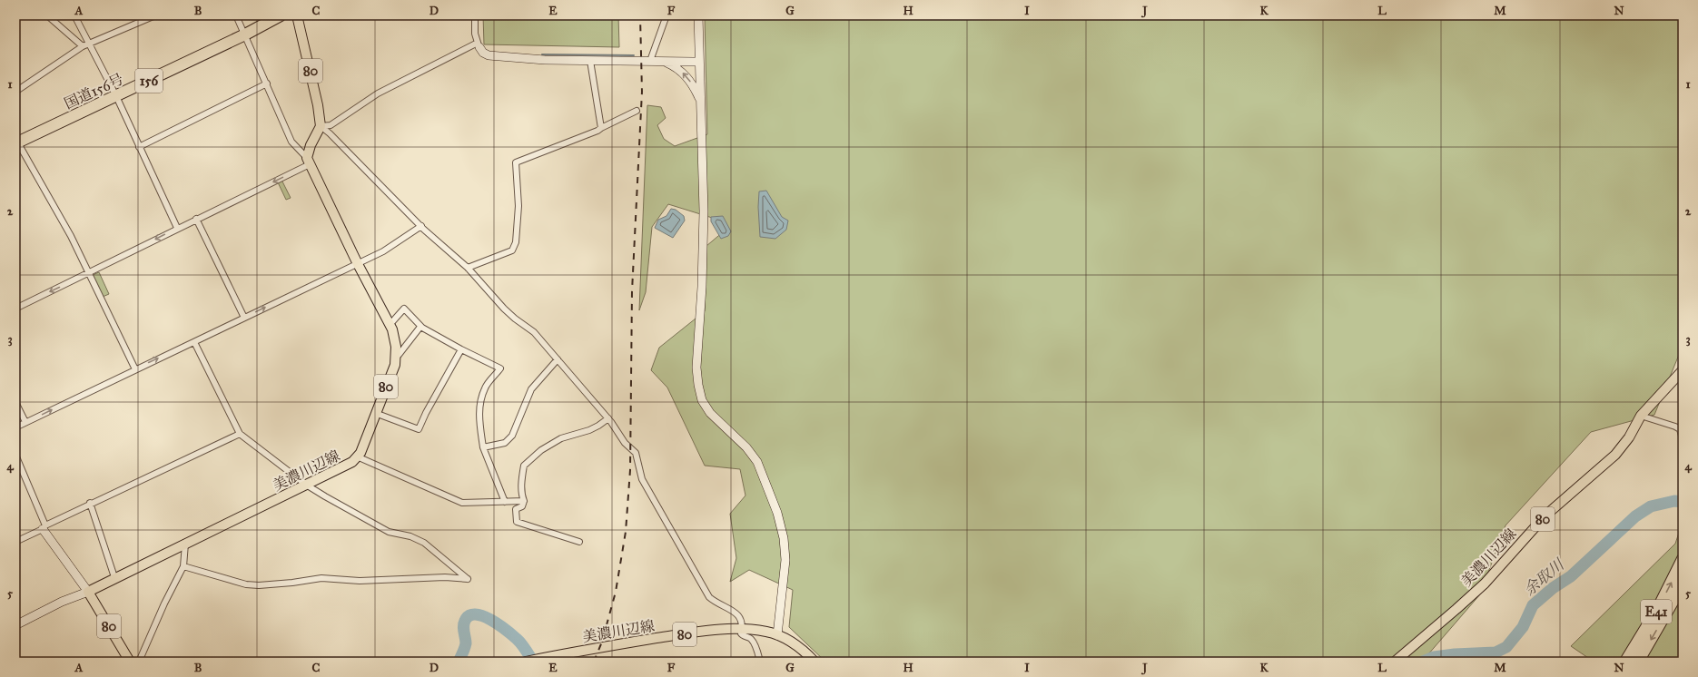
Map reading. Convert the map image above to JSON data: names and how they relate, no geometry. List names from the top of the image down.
{
  "streets": {
    "highway": ["156", "国道156号", "E41"],
    "main road": ["80", "美濃川辺線"]
  },
  "crossings": [
    ["80", "美濃川辺線"]
  ],
  "water": ["余取川"],
  "grid": {
    "columns": [
      "A",
      "B",
      "C",
      "D",
      "E",
      "F",
      "G",
      "H",
      "I",
      "J",
      "K",
      "L",
      "M",
      "N"
    ],
    "rows": [
      "1",
      "2",
      "3",
      "4",
      "5"
    ]
  }
}
